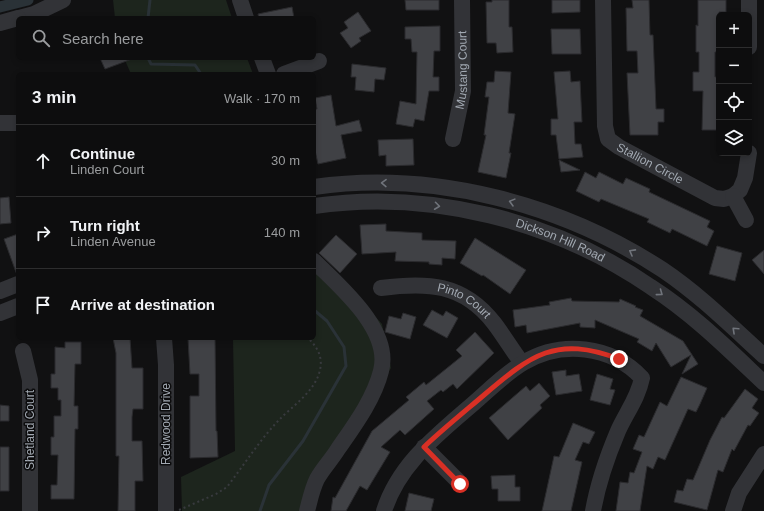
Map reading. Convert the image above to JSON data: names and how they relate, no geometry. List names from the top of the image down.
{
  "streets": {
    "street": [
      "Mustang Court",
      "Stallion Circle",
      "Dickson Hill Road",
      "Pinto Court",
      "Redwood Drive",
      "Shetland Court"
    ]
  },
  "page": {
    "map_buttons": ["+", "−"],
    "search": "Search here",
    "heading": ["3 min", "Walk · 170 m"],
    "list": [
      ["Continue", "Linden Court", "30 m"],
      ["Turn right", "Linden Avenue", "140 m"],
      "Arrive at destination"
    ]
  }
}
